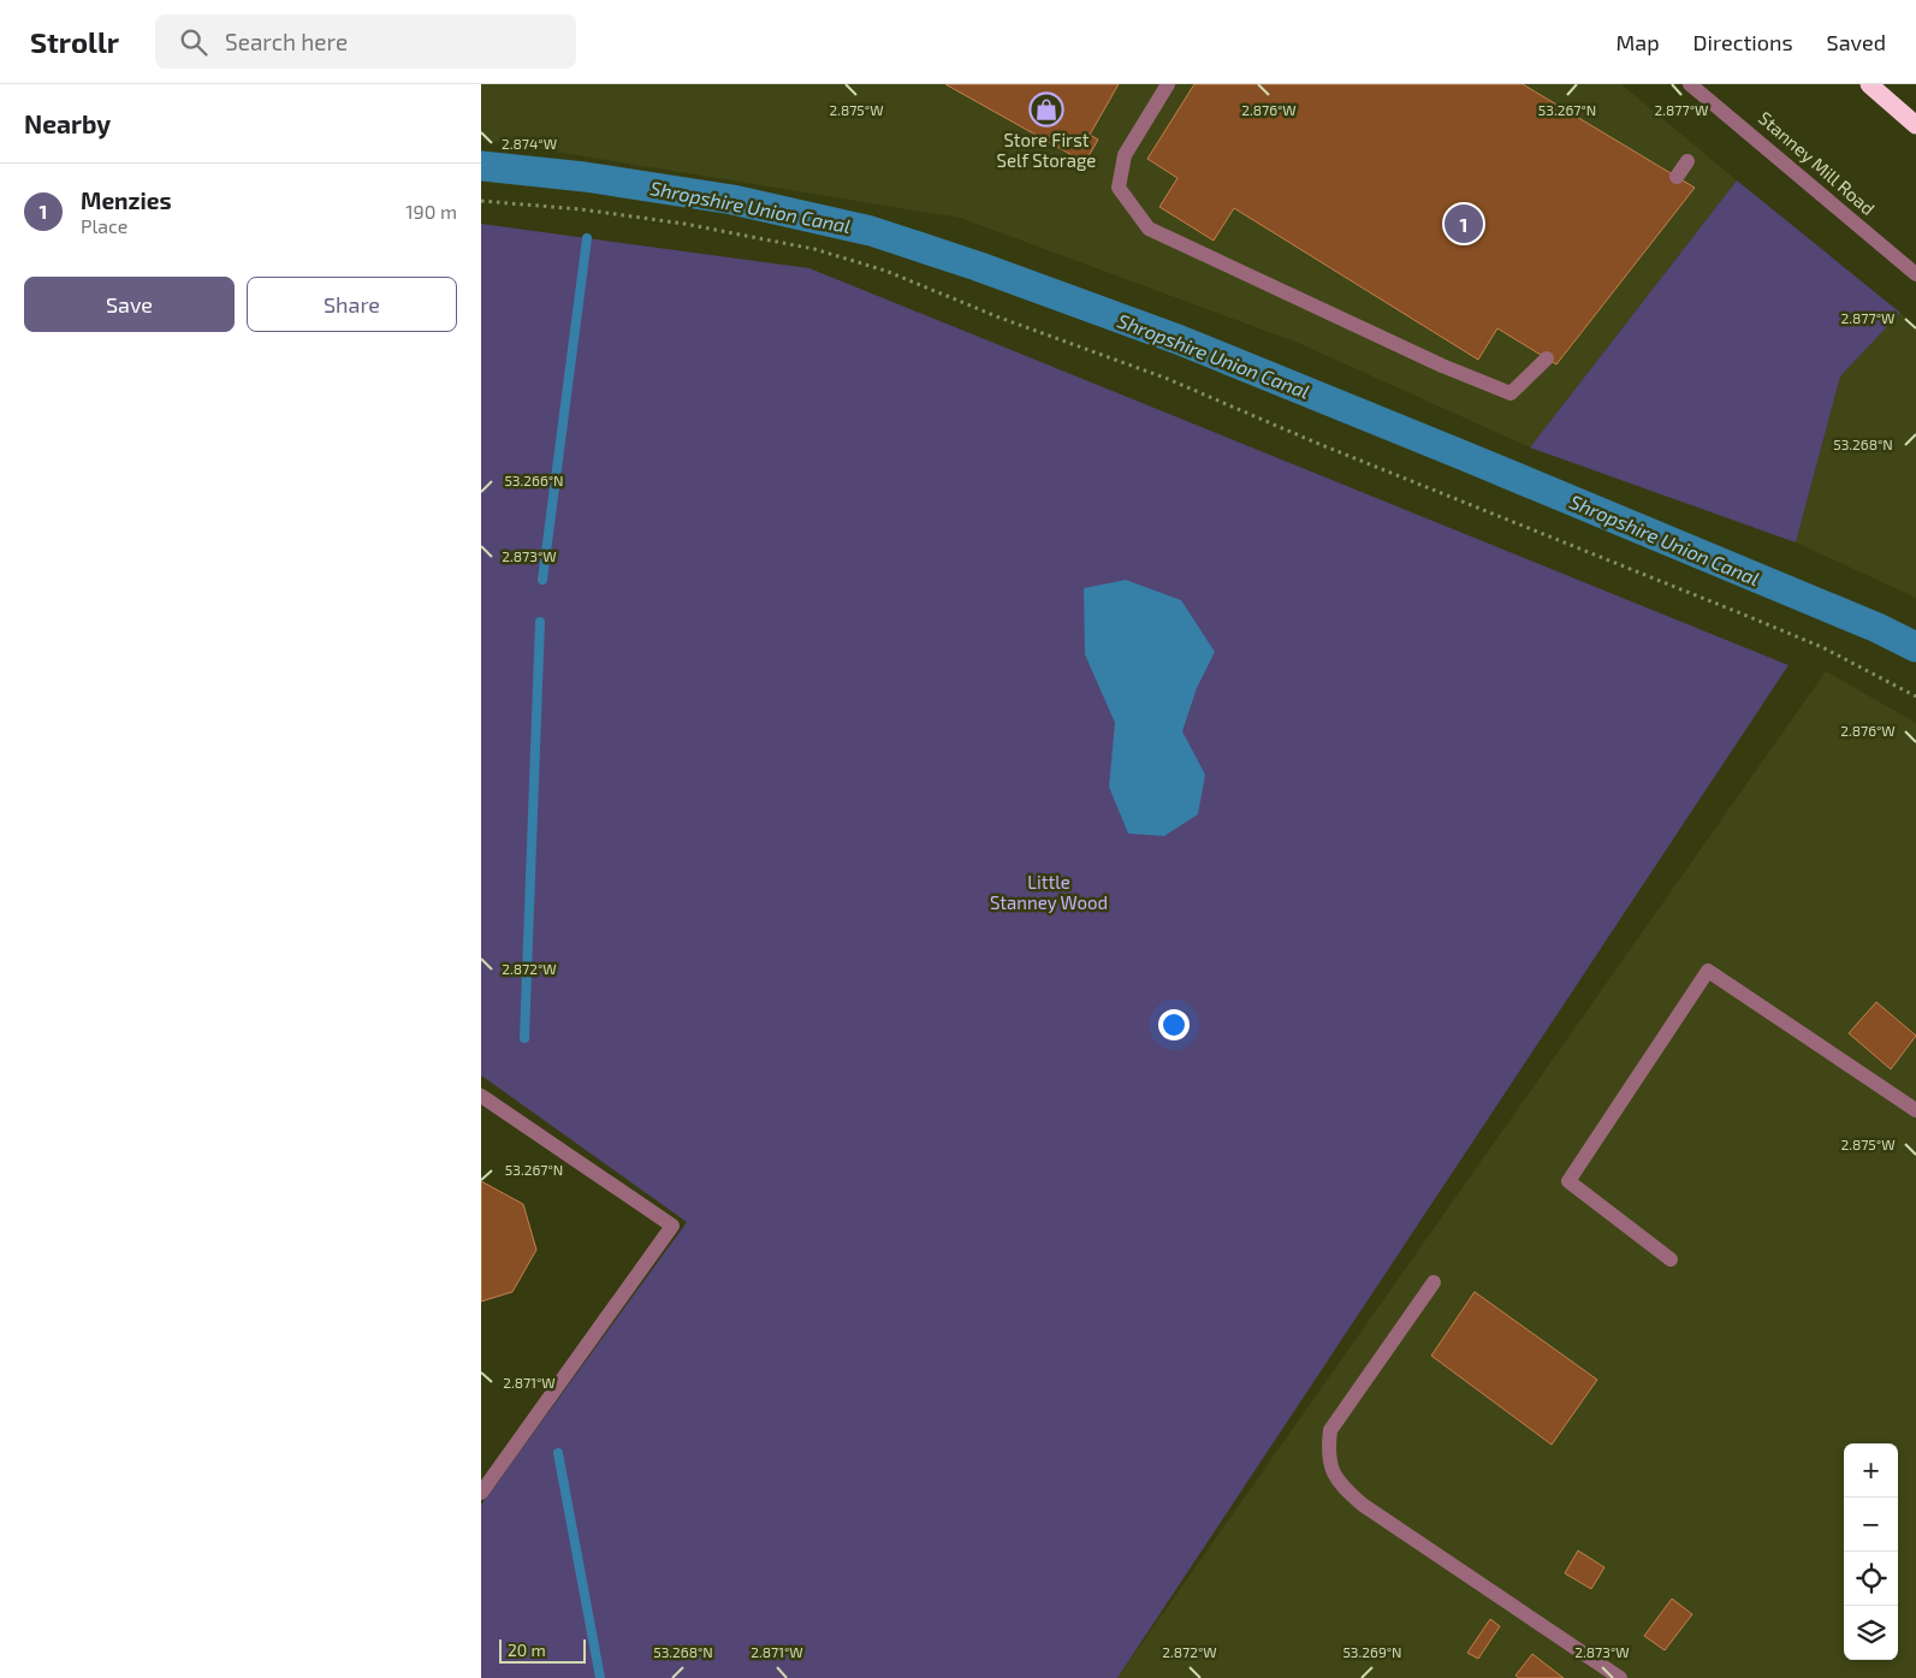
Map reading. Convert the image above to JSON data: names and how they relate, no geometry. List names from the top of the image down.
{
  "streets": {
    "street": ["Stanney Mill Road"]
  },
  "water": ["Shropshire Union Canal"],
  "parks": ["Little Stanney Wood"],
  "places": {
    "shop": ["Store First Self Storage"]
  },
  "scale_bar": "20 m",
  "page": {
    "header": "Strollr",
    "search": "Search here",
    "nav": ["Map", "Directions", "Saved"],
    "heading": "Nearby",
    "list": [
      {
        "mark": "1",
        "name": "Menzies",
        "note": "Place",
        "value": "190 m"
      }
    ],
    "pins": "1",
    "buttons": ["Save", "Share"],
    "map_buttons": ["+", "−"],
    "scale": "20 m"
  },
  "coordinates": [
    "2.875°W",
    "2.876°W",
    "53.267°N",
    "2.877°W",
    "2.874°W",
    "53.268°N",
    "53.266°N",
    "2.873°W",
    "2.872°W",
    "2.871°W",
    "53.269°N"
  ]
}
